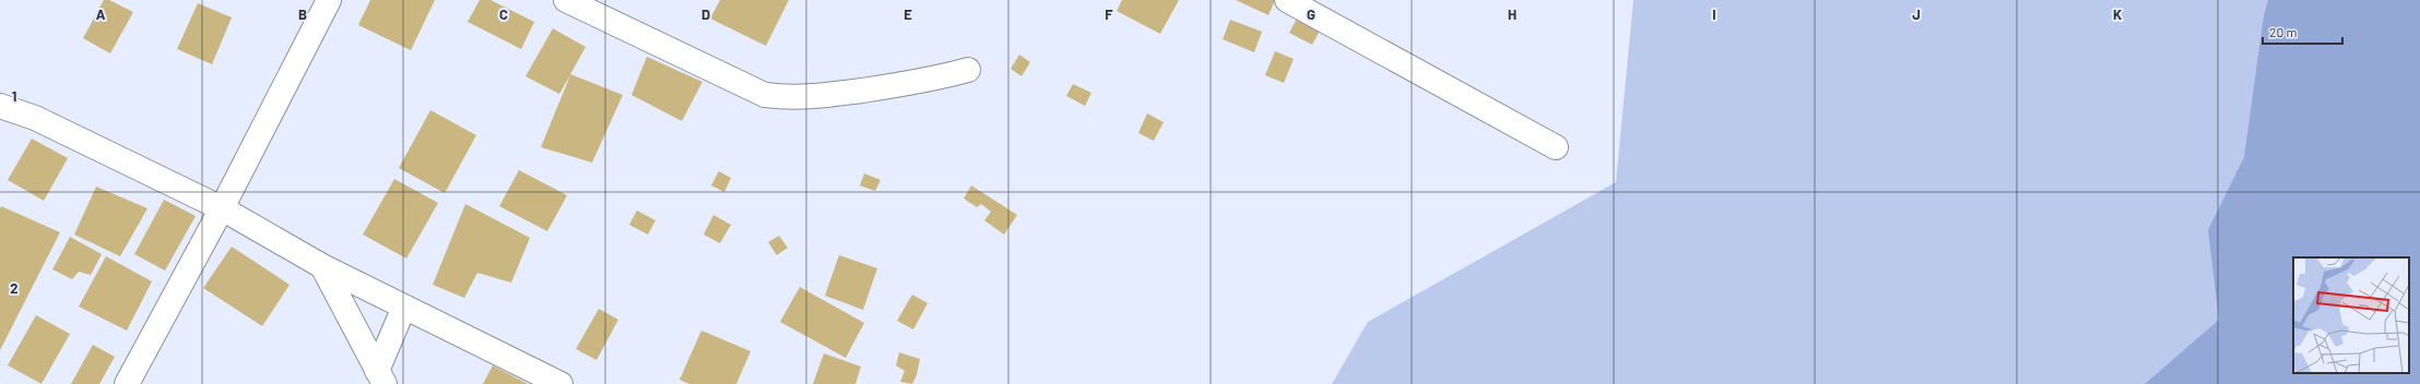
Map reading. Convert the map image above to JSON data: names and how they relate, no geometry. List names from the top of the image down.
{
  "scale_bar": "20 m",
  "grid": {
    "columns": [
      "A",
      "B",
      "C",
      "D",
      "E",
      "F",
      "G",
      "H",
      "I",
      "J",
      "K"
    ],
    "rows": ["1", "2"]
  }
}
